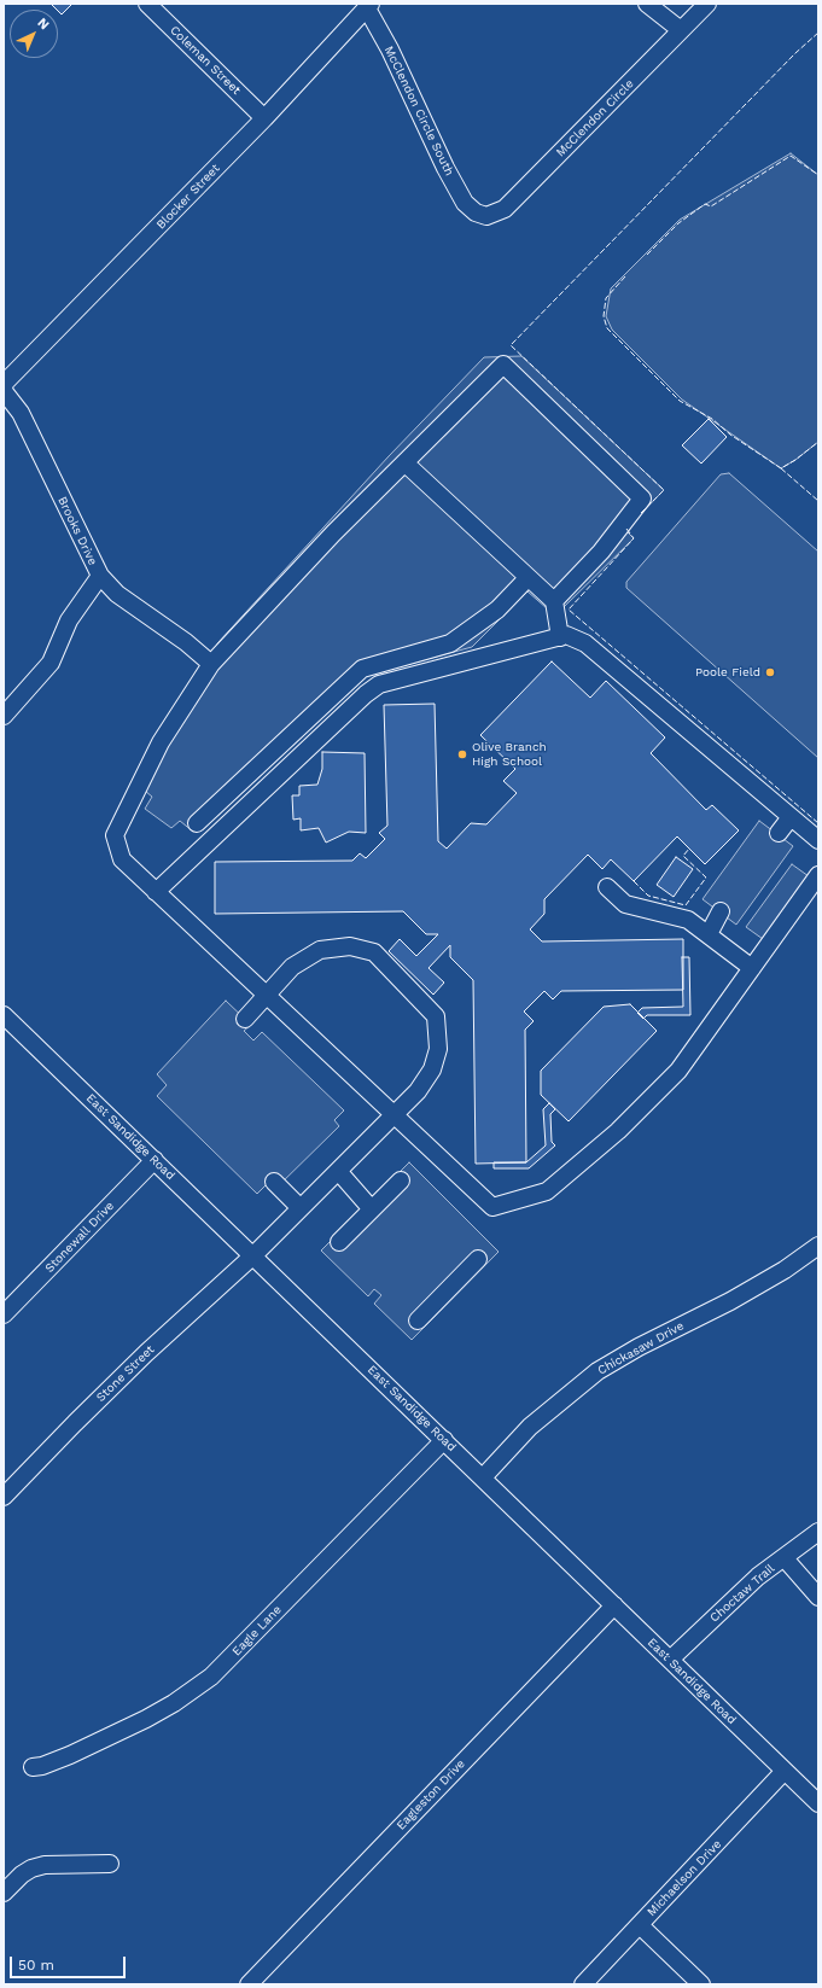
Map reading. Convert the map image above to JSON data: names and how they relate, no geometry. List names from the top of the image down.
{
  "streets": {
    "street": [
      "Coleman Street",
      "McClendon Circle South",
      "McClendon Circle",
      "Blocker Street",
      "Brooks Drive",
      "East Sandidge Road",
      "Stonewall Drive",
      "Chickasaw Drive",
      "Stone Street",
      "Choctaw Trail",
      "Eagle Lane",
      "Eagleston Drive",
      "Michaelson Drive"
    ]
  },
  "crossings": [
    ["Coleman Street", "Blocker Street"],
    ["McClendon Circle South", "McClendon Circle"],
    ["McClendon Circle South", "Blocker Street"],
    ["Blocker Street", "Brooks Drive"],
    ["East Sandidge Road", "Stonewall Drive"],
    ["East Sandidge Road", "Chickasaw Drive"],
    ["East Sandidge Road", "Stone Street"],
    ["East Sandidge Road", "Choctaw Trail"],
    ["East Sandidge Road", "Eagle Lane"],
    ["East Sandidge Road", "Eagleston Drive"],
    ["East Sandidge Road", "Michaelson Drive"]
  ],
  "places": ["Poole Field", "Olive Branch High School"],
  "scale_bar": "50 m",
  "north": "top right"
}
